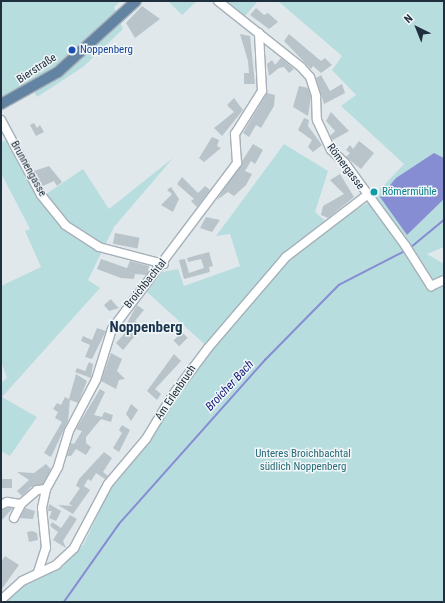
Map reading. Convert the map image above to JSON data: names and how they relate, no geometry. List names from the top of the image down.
{
  "streets": {
    "main road": ["Bierstraße"],
    "street": [
      "Römergasse",
      "Brunnengasse",
      "Broichbachtal",
      "Am Erlenbruch"
    ]
  },
  "crossings": [
    ["Römergasse", "Broichbachtal"],
    ["Römergasse", "Am Erlenbruch"],
    ["Brunnengasse", "Broichbachtal"],
    ["Broichbachtal", "Am Erlenbruch"]
  ],
  "districts": ["Noppenberg"],
  "water": ["Broicher Bach"],
  "parks": ["Unteres Broichbachtal südlich Noppenberg"],
  "places": ["Noppenberg", "Römermühle"],
  "north": "top left"
}
